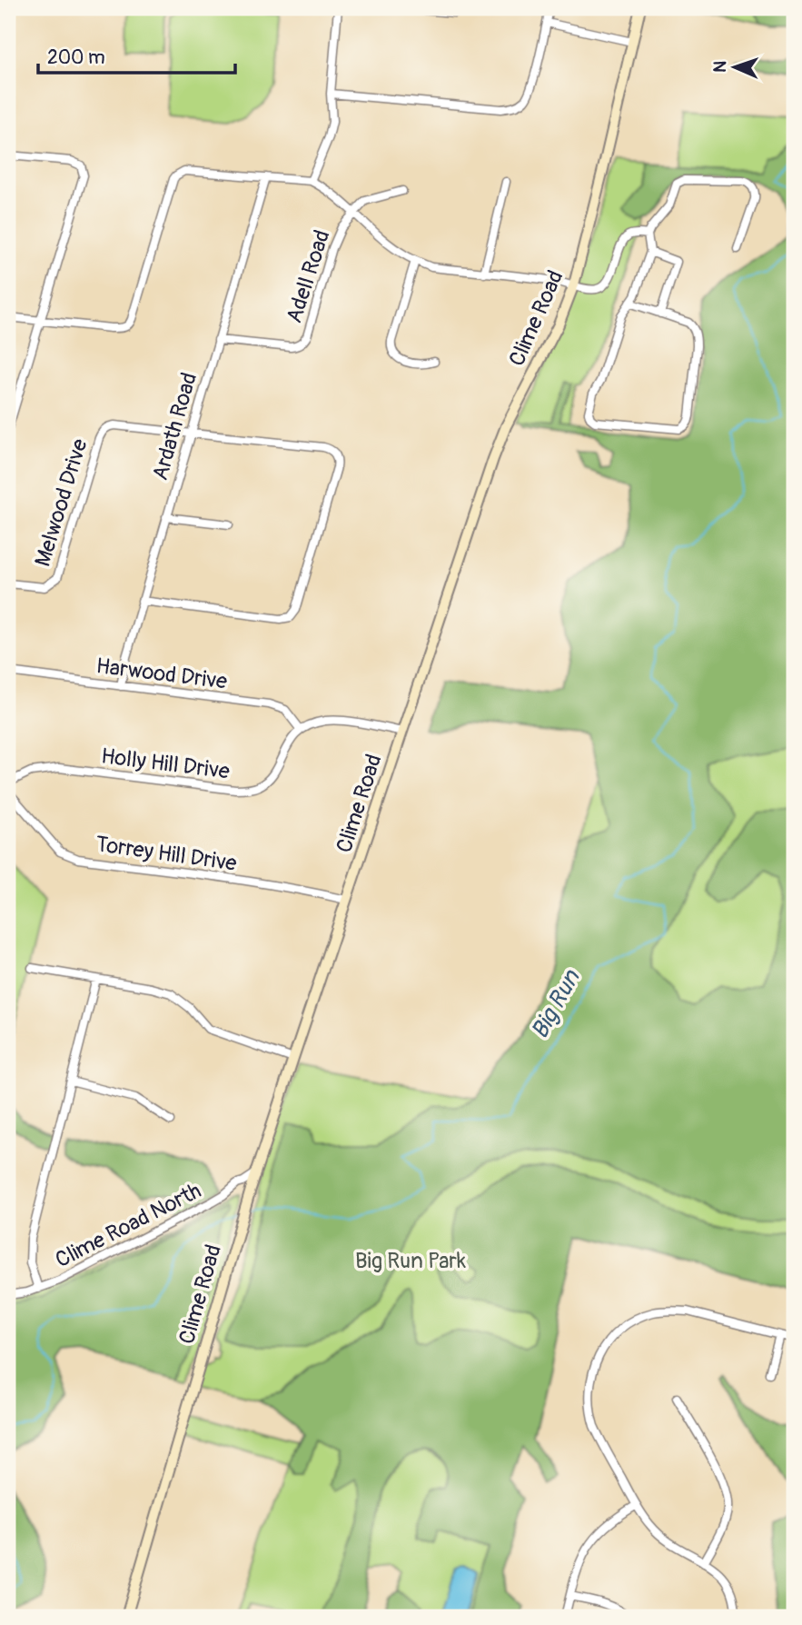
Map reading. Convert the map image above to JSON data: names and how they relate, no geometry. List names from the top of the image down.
{
  "streets": {
    "main road": ["Clime Road"],
    "street": [
      "Adell Road",
      "Ardath Road",
      "Melwood Drive",
      "Harwood Drive",
      "Holly Hill Drive",
      "Torrey Hill Drive",
      "Clime Road North"
    ]
  },
  "crossings": [
    ["Adell Road", "Ardath Road"],
    ["Clime Road", "Torrey Hill Drive"],
    ["Clime Road", "Clime Road North"],
    ["Ardath Road", "Melwood Drive"],
    ["Ardath Road", "Harwood Drive"],
    ["Harwood Drive", "Holly Hill Drive"]
  ],
  "water": ["Big Run"],
  "parks": ["Big Run Park"],
  "scale_bar": "200 m",
  "north": "left"
}
